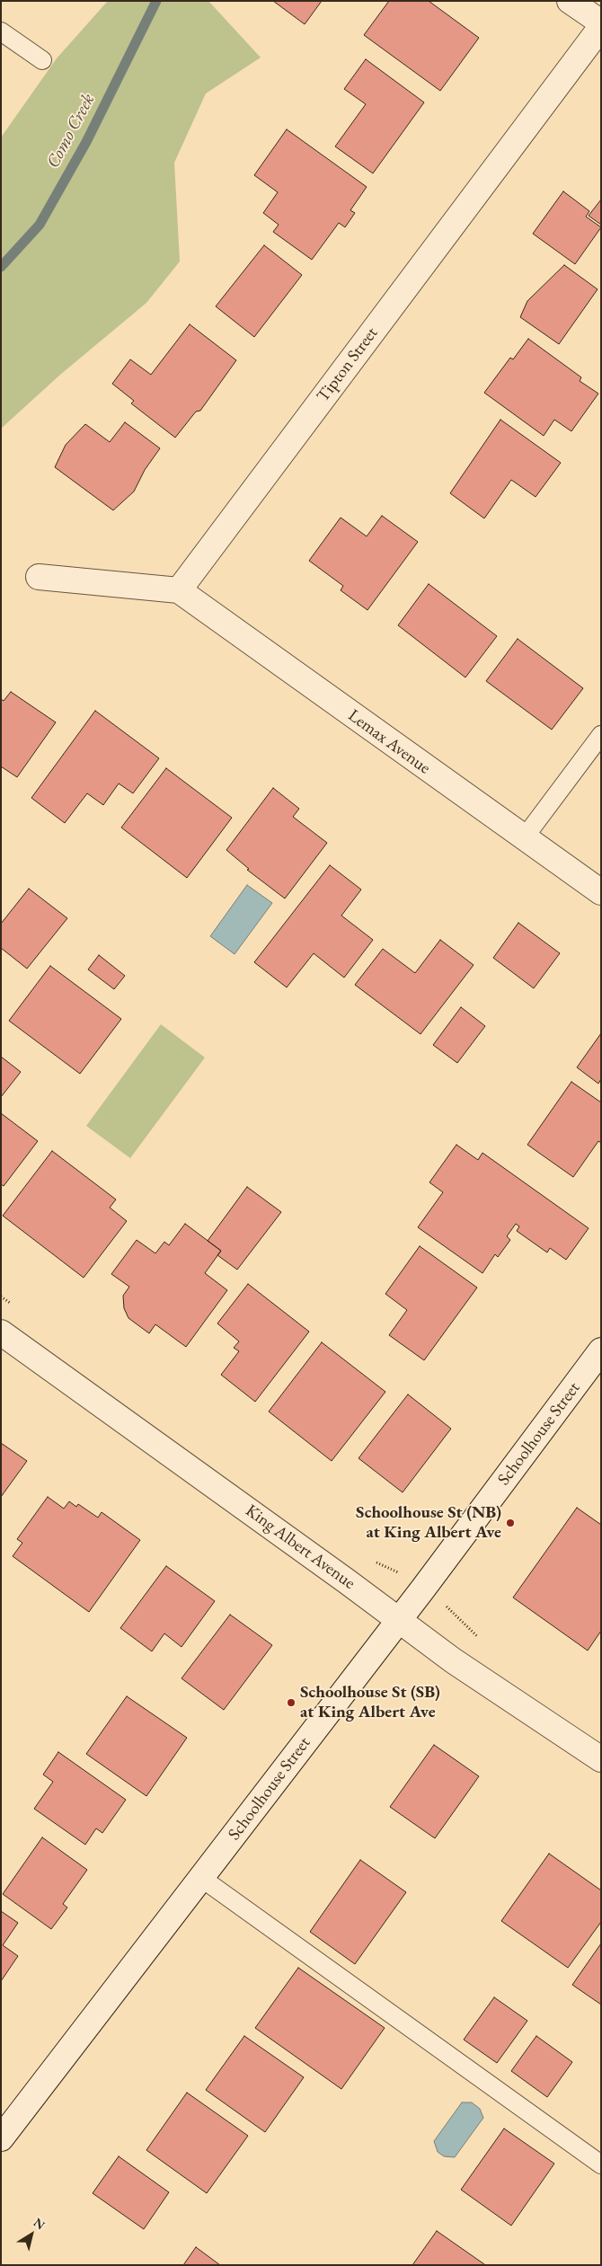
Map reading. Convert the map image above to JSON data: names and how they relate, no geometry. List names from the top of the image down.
{
  "streets": {
    "street": [
      "Tipton Street",
      "Lemax Avenue",
      "Schoolhouse Street",
      "King Albert Avenue"
    ]
  },
  "crossings": [
    ["Tipton Street", "Lemax Avenue"],
    ["Schoolhouse Street", "King Albert Avenue"]
  ],
  "water": ["Como Creek"],
  "places": ["Schoolhouse St (NB) at King Albert Ave", "Schoolhouse St (SB) at King Albert Ave"],
  "north": "top right"
}
